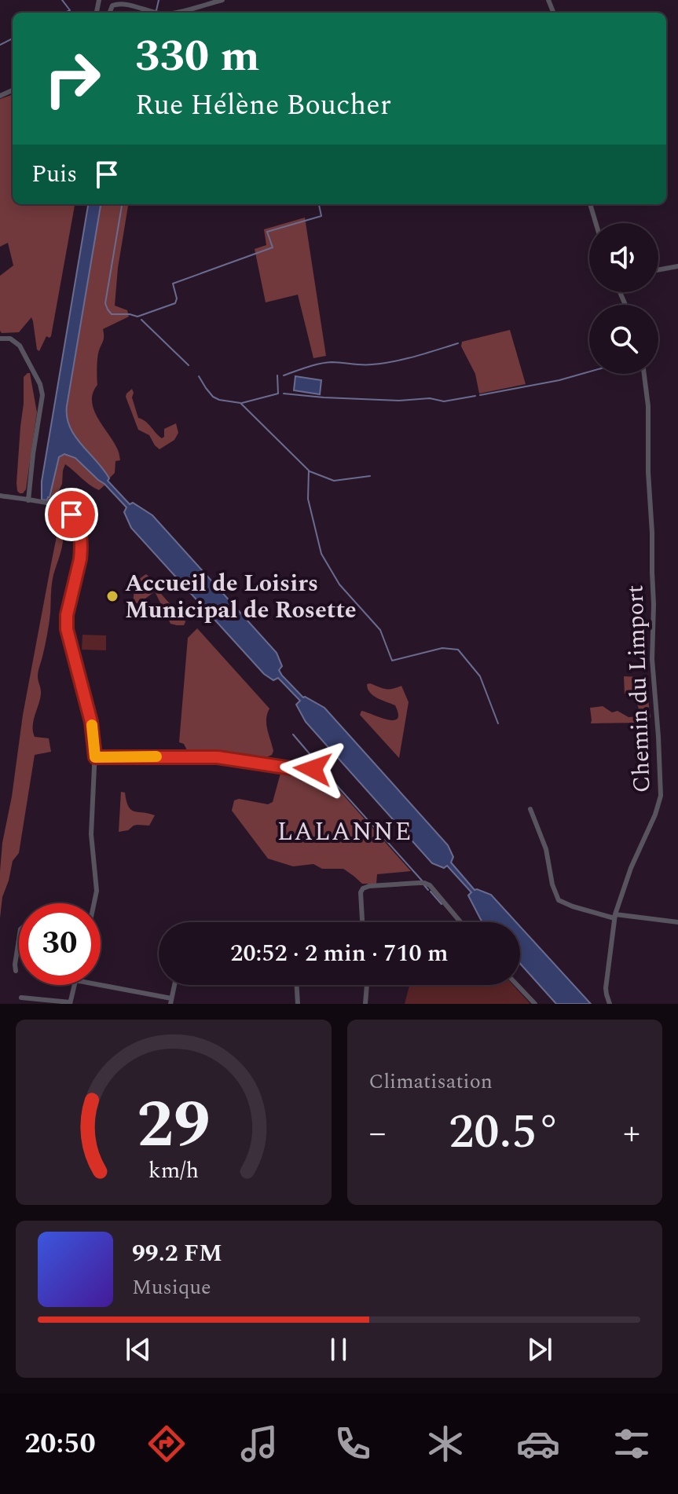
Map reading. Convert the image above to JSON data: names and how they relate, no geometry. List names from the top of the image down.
{
  "streets": {
    "street": ["Chemin du Limport"]
  },
  "districts": ["LALANNE"],
  "places": ["Accueil de Loisirs Municipal de Rosette"],
  "page": {
    "turn": ["330 m", "Rue Hélène Boucher"],
    "then": "Puis",
    "limit": "30",
    "trip": "20:52 · 2 min · 710 m",
    "tile": "Climatisation",
    "heat": ["−", "20.5°", "+"],
    "song": ["99.2 FM", "Musique"],
    "tabs": "20:50",
    "gauge": ["29", "km/h"]
  }
}
